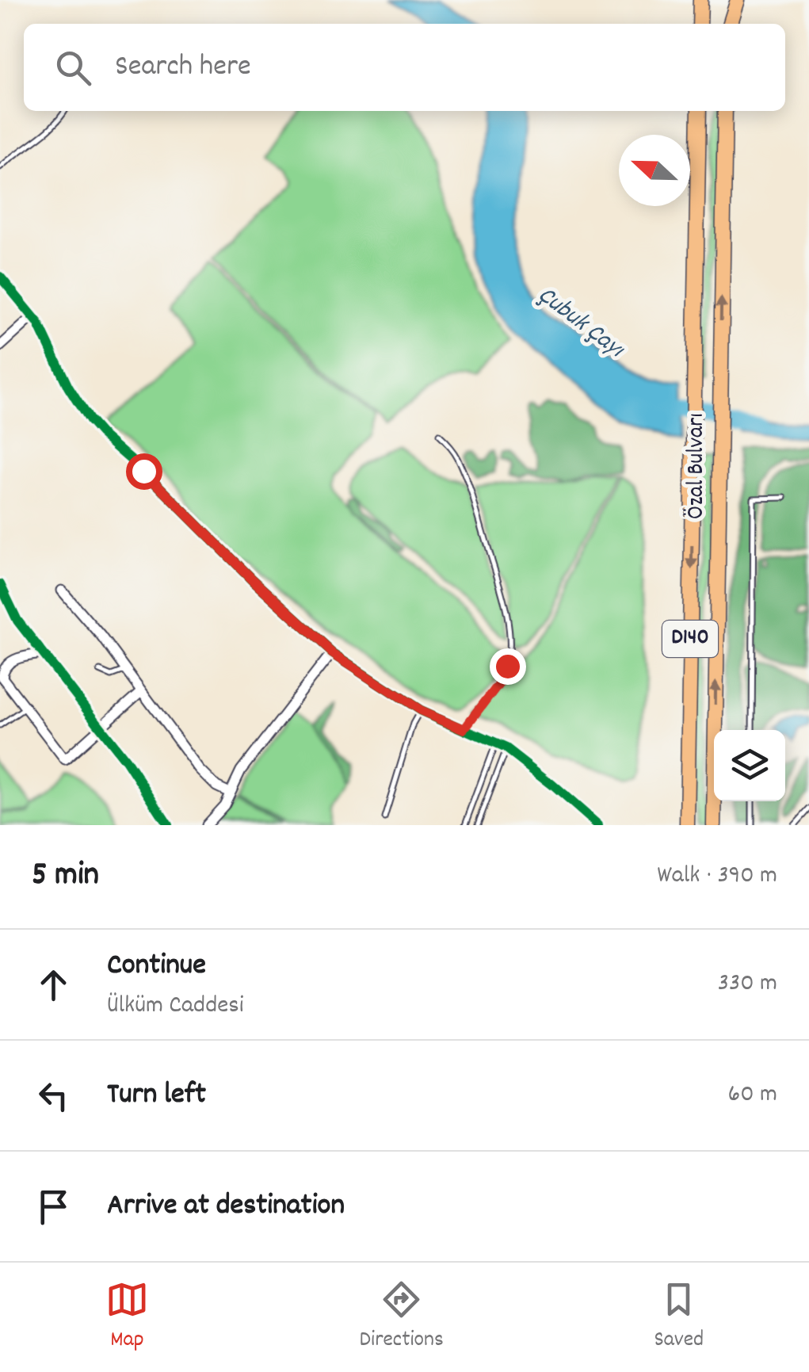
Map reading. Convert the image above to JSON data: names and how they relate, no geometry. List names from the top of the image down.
{
  "streets": {
    "highway": ["Özal Bulvarı", "D140"]
  },
  "water": ["Çubuk Çayı"],
  "north": "left",
  "page": {
    "search": "Search here",
    "heading": ["5 min", "Walk · 390 m"],
    "list": [
      ["Continue", "Ülküm Caddesi", "330 m"],
      ["Turn left", "60 m"],
      "Arrive at destination"
    ],
    "nav": ["Map", "Directions", "Saved"]
  }
}
